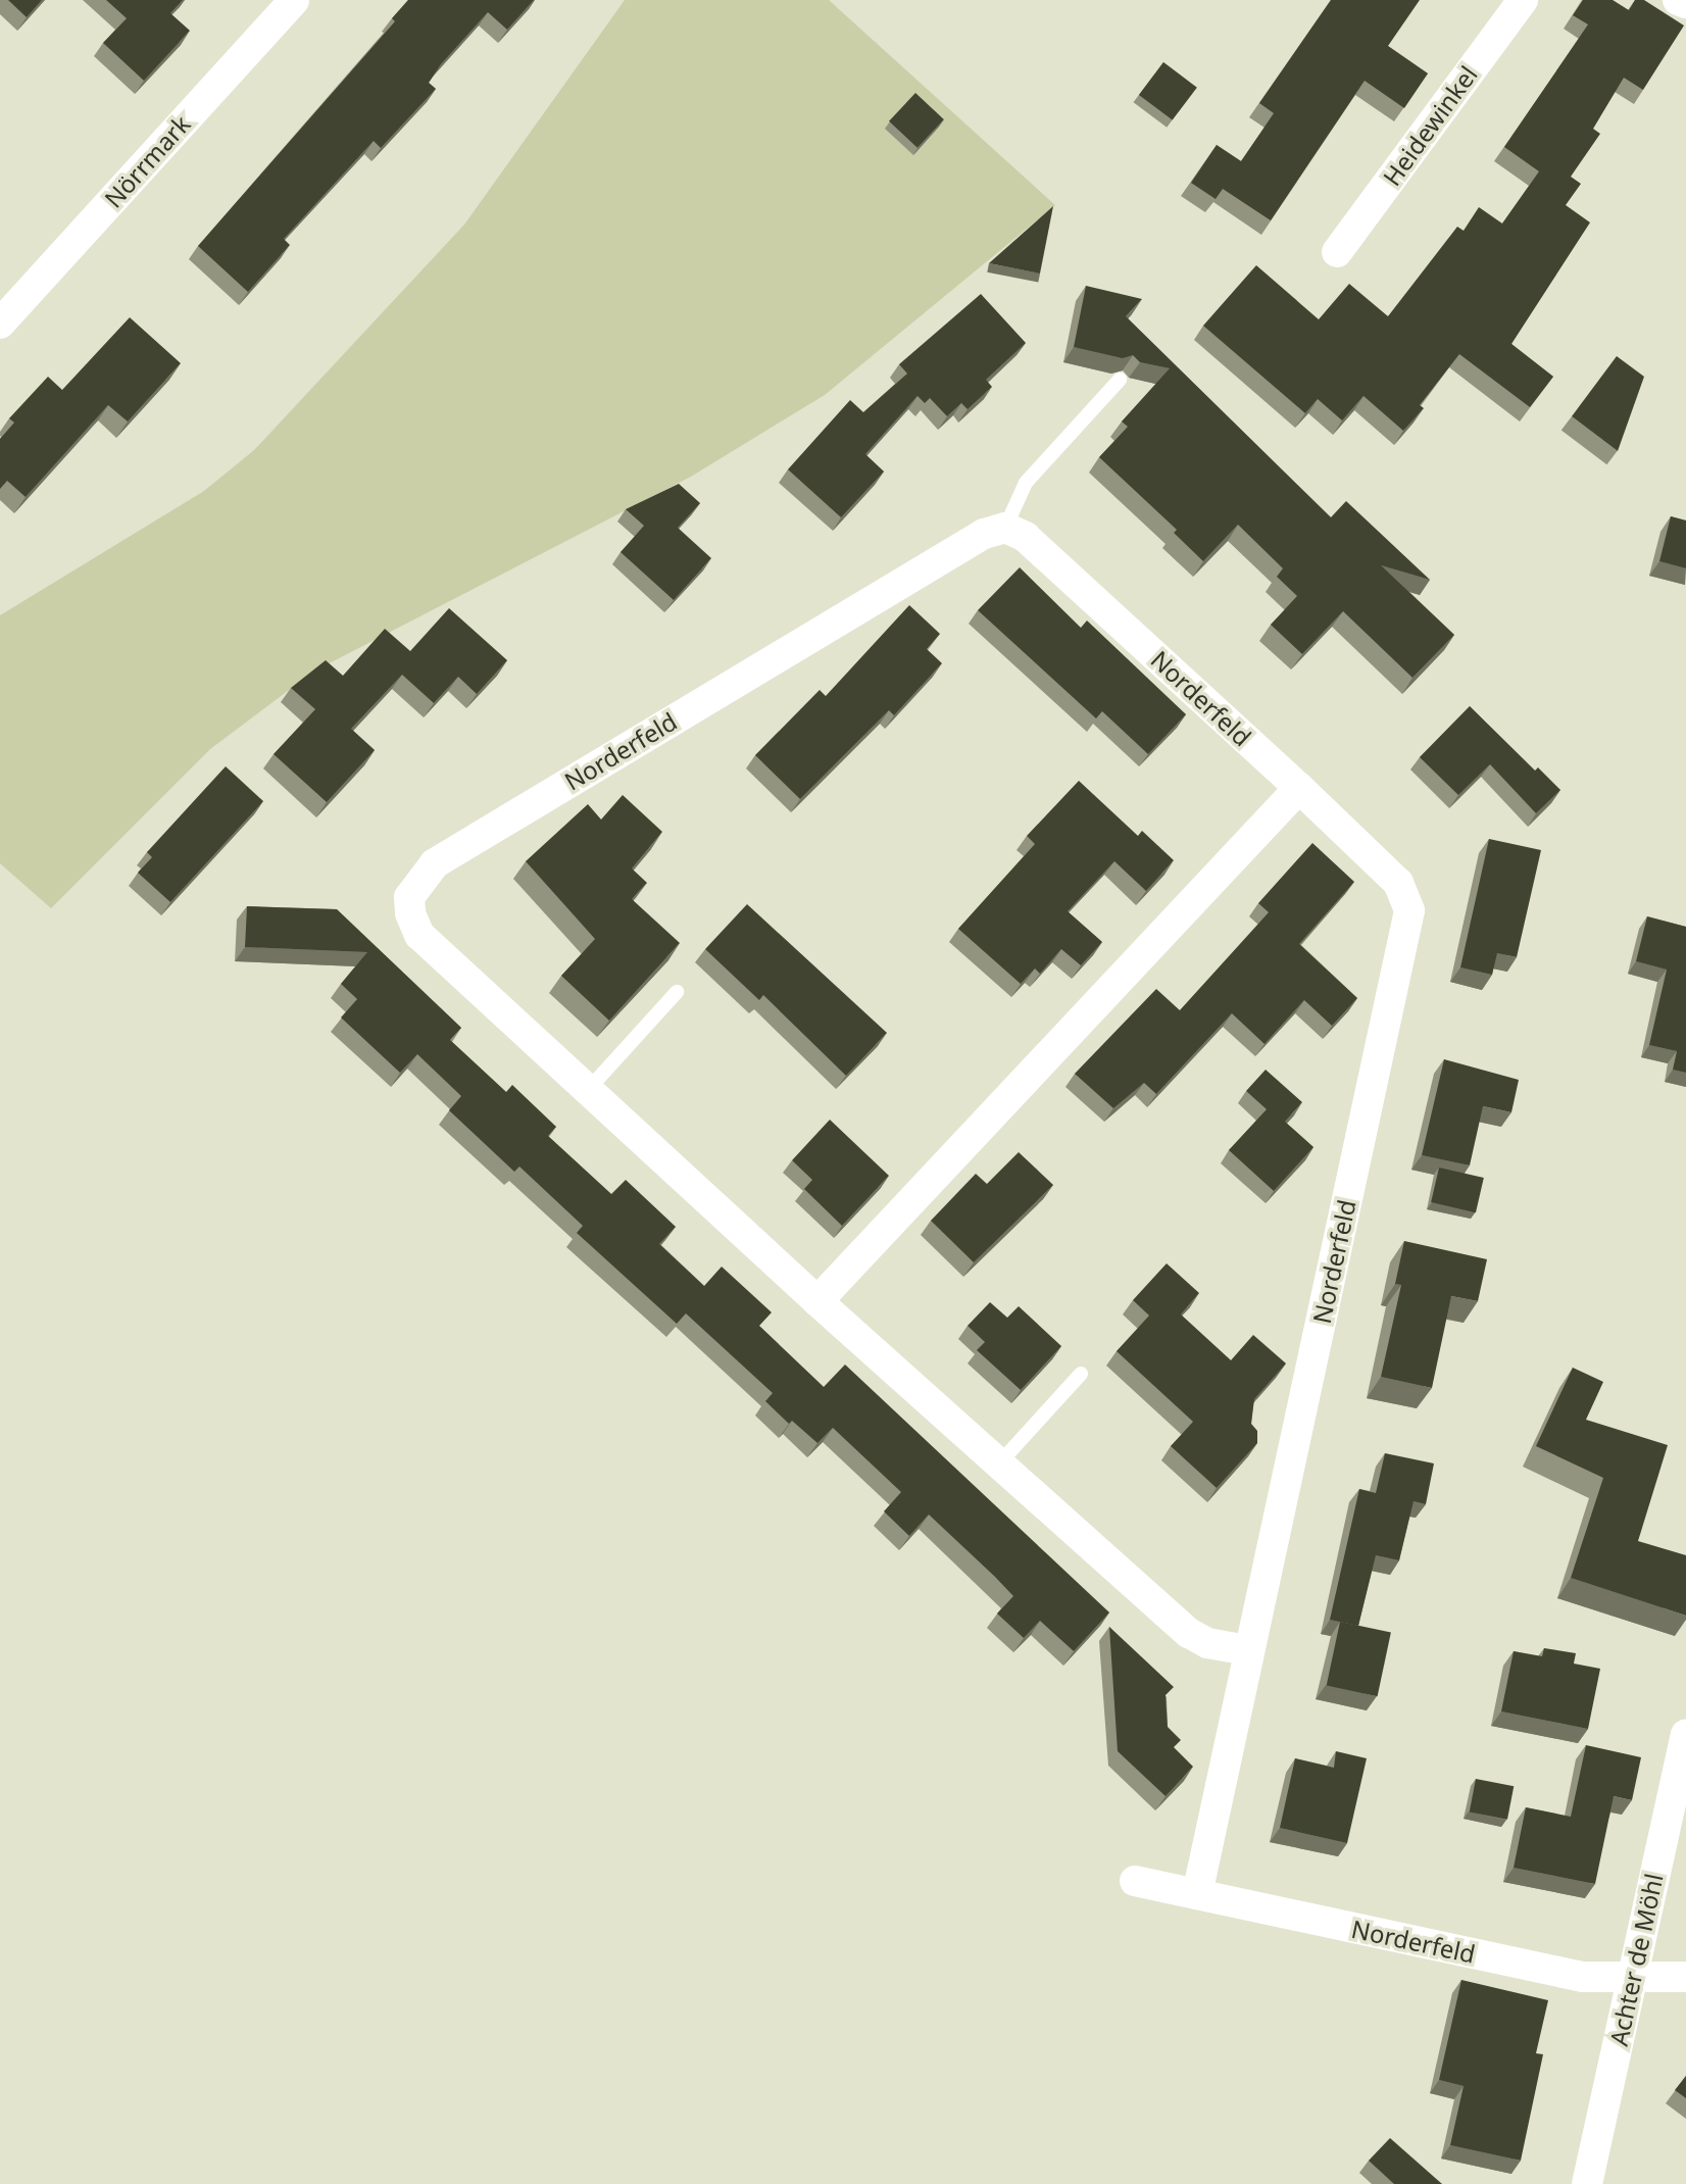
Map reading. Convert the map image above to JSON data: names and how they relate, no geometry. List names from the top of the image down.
{
  "streets": {
    "street": [
      "Heidewinkel",
      "Nörrmark",
      "Norderfeld",
      "Achter de Möhl"
    ]
  },
  "crossings": [
    ["Norderfeld", "Achter de Möhl"]
  ]
}
